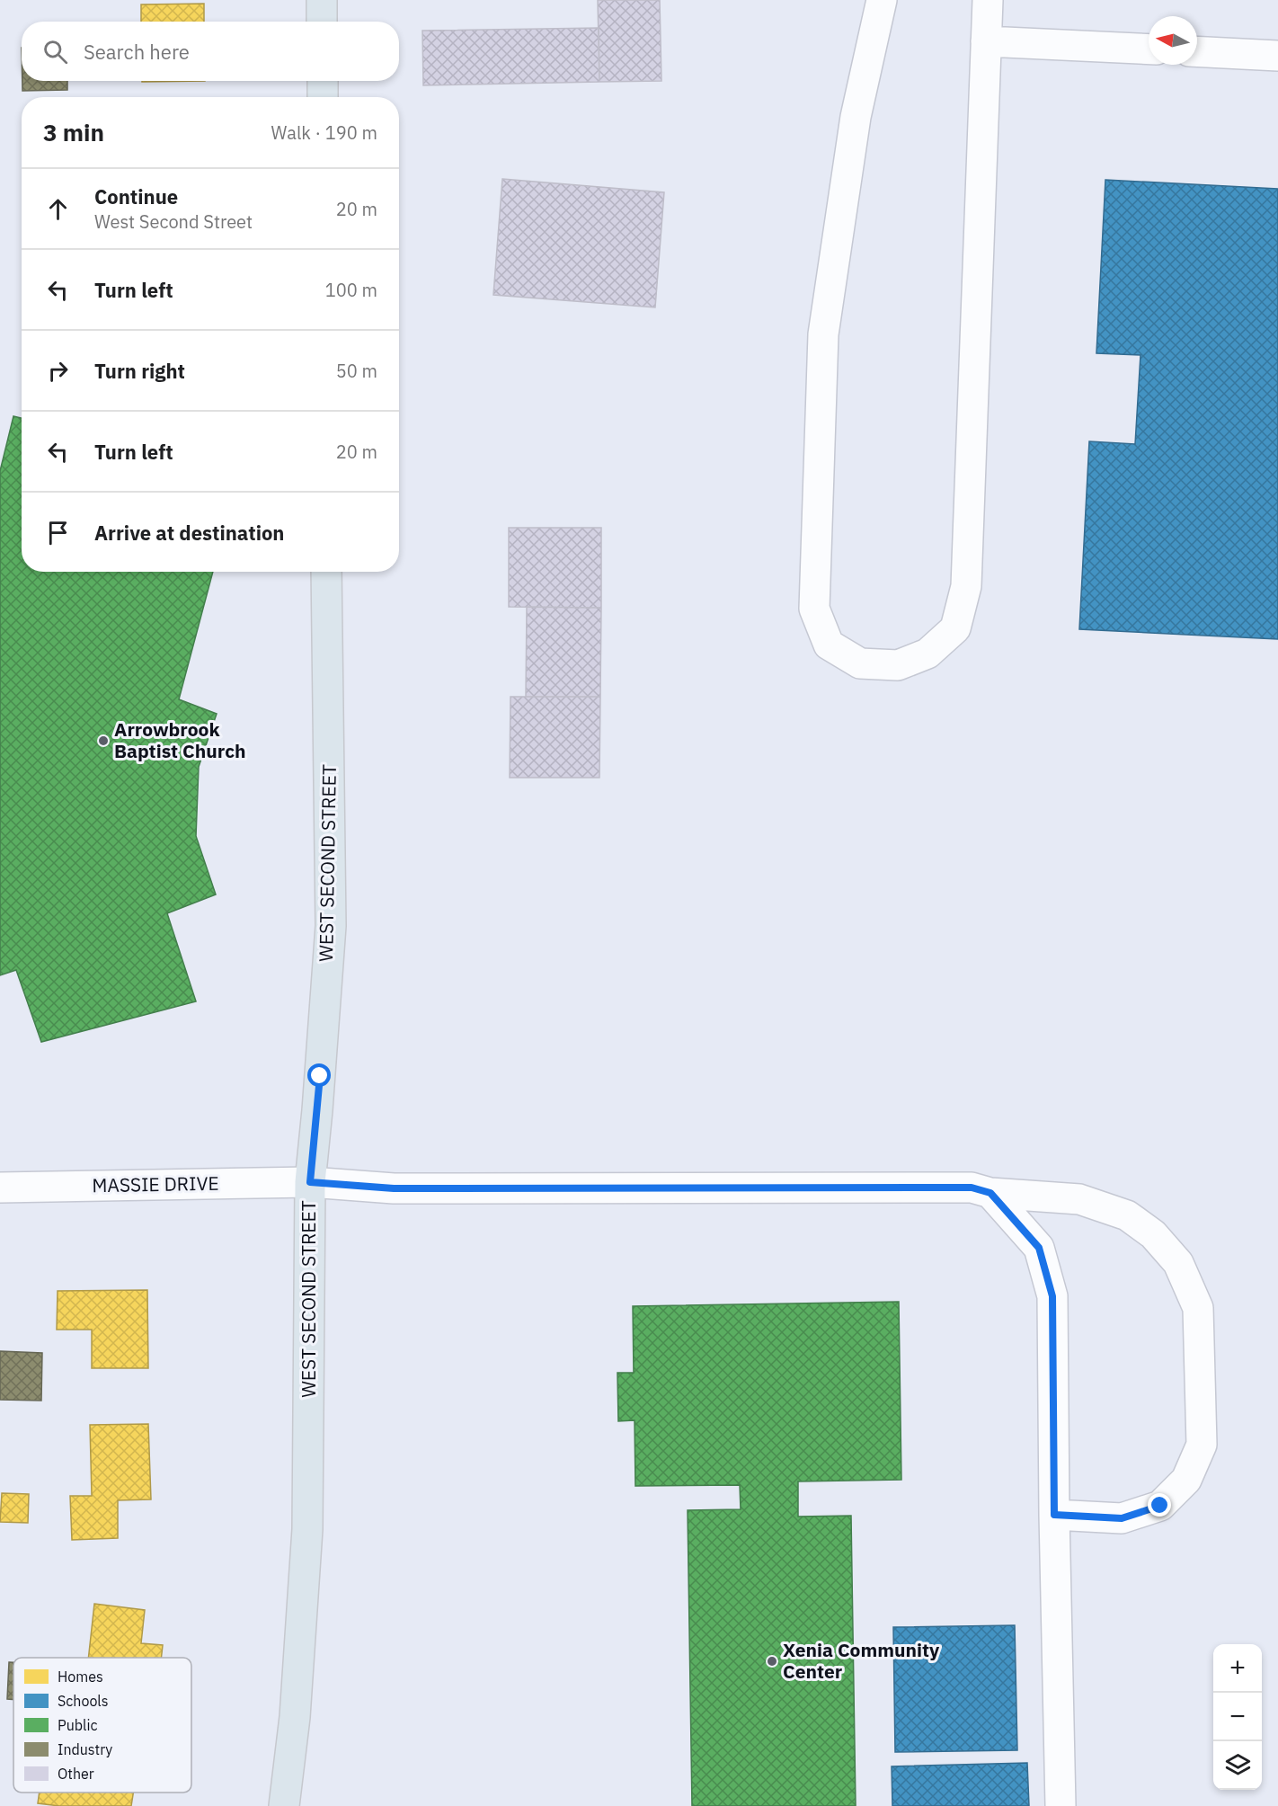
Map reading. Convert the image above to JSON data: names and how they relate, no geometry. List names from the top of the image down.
{
  "streets": {
    "main road": ["WEST SECOND STREET"],
    "street": ["MASSIE DRIVE"]
  },
  "crossings": [
    ["WEST SECOND STREET", "MASSIE DRIVE"]
  ],
  "places": ["Arrowbrook Baptist Church", "Xenia Community Center"],
  "legend": [
    "Homes",
    "Schools",
    "Public",
    "Industry",
    "Other"
  ],
  "north": "left",
  "page": {
    "search": "Search here",
    "heading": ["3 min", "Walk · 190 m"],
    "list": [
      ["Continue", "West Second Street", "20 m"],
      ["Turn left", "100 m"],
      ["Turn right", "50 m"],
      ["Turn left", "20 m"],
      "Arrive at destination"
    ],
    "map_buttons": ["+", "−"]
  }
}
